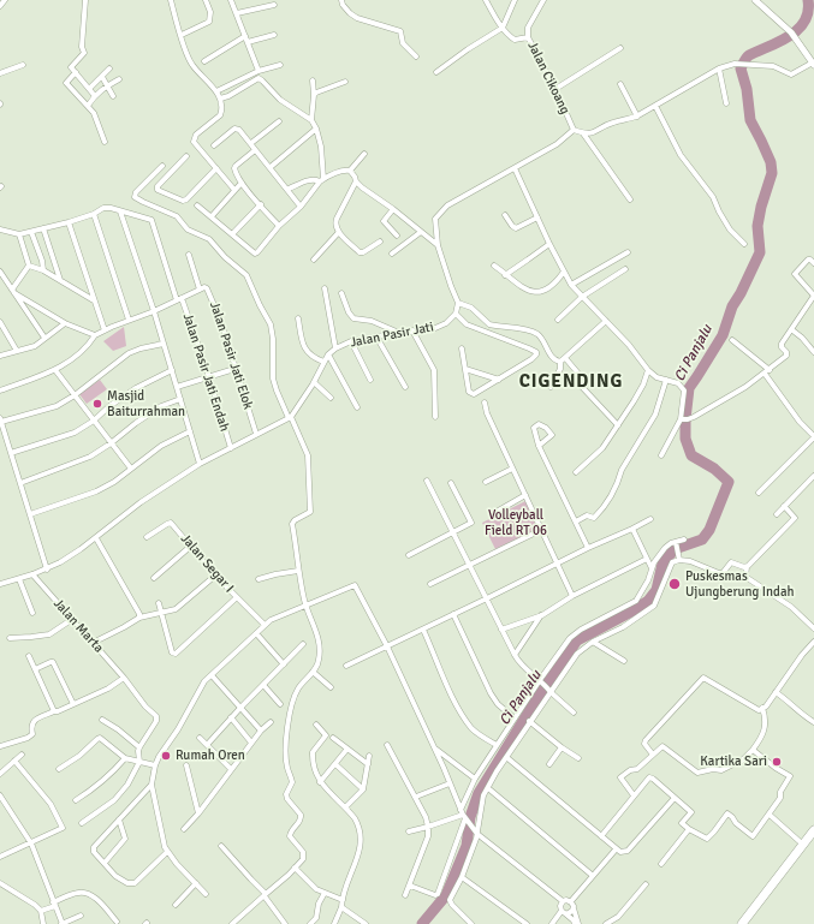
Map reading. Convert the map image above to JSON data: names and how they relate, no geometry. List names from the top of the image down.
{
  "streets": {
    "street": [
      "Jalan Cikoang",
      "Jalan Pasir Jati",
      "Jalan Pasir Jati Elok",
      "Jalan Pasir Jati Endah",
      "Jalan Segar I",
      "Jalan Marta"
    ]
  },
  "crossings": [
    ["Jalan Pasir Jati Elok", "Jalan Pasir Jati Endah"]
  ],
  "districts": ["CIGENDING"],
  "water": ["Ci Panjalu"],
  "parks": ["Volleyball Field RT 06"],
  "places": [
    "Masjid Baiturrahman",
    "Puskesmas Ujungberung Indah",
    "Rumah Oren",
    "Kartika Sari"
  ]
}
